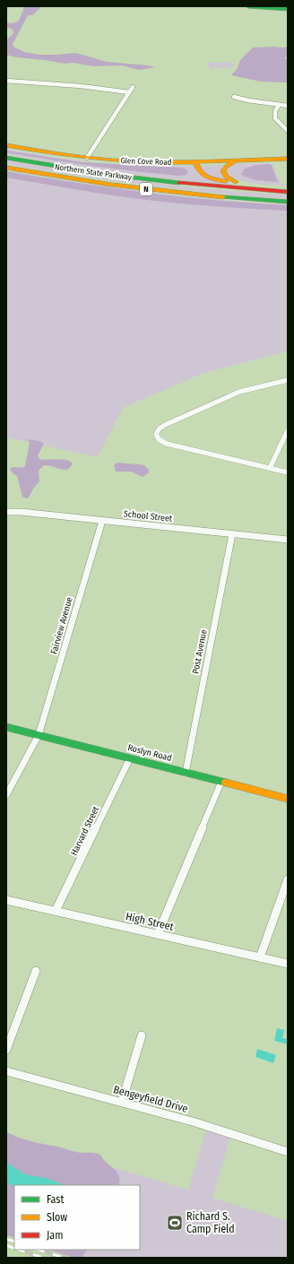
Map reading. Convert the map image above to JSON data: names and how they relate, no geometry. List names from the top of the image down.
{
  "streets": {
    "main road": [
      "Glen Cove Road",
      "Northern State Parkway",
      "N",
      "Roslyn Road"
    ],
    "street": [
      "School Street",
      "Fairview Avenue",
      "Post Avenue",
      "Harvard Street",
      "High Street",
      "Bengeyfield Drive"
    ]
  },
  "crossings": [
    ["School Street", "Fairview Avenue"],
    ["School Street", "Post Avenue"],
    ["Fairview Avenue", "Roslyn Road"],
    ["Post Avenue", "Roslyn Road"],
    ["Roslyn Road", "Harvard Street"],
    ["Harvard Street", "High Street"]
  ],
  "places": {
    "sports": ["Richard S. Camp Field"]
  },
  "legend": ["Fast", "Slow", "Jam"]
}
